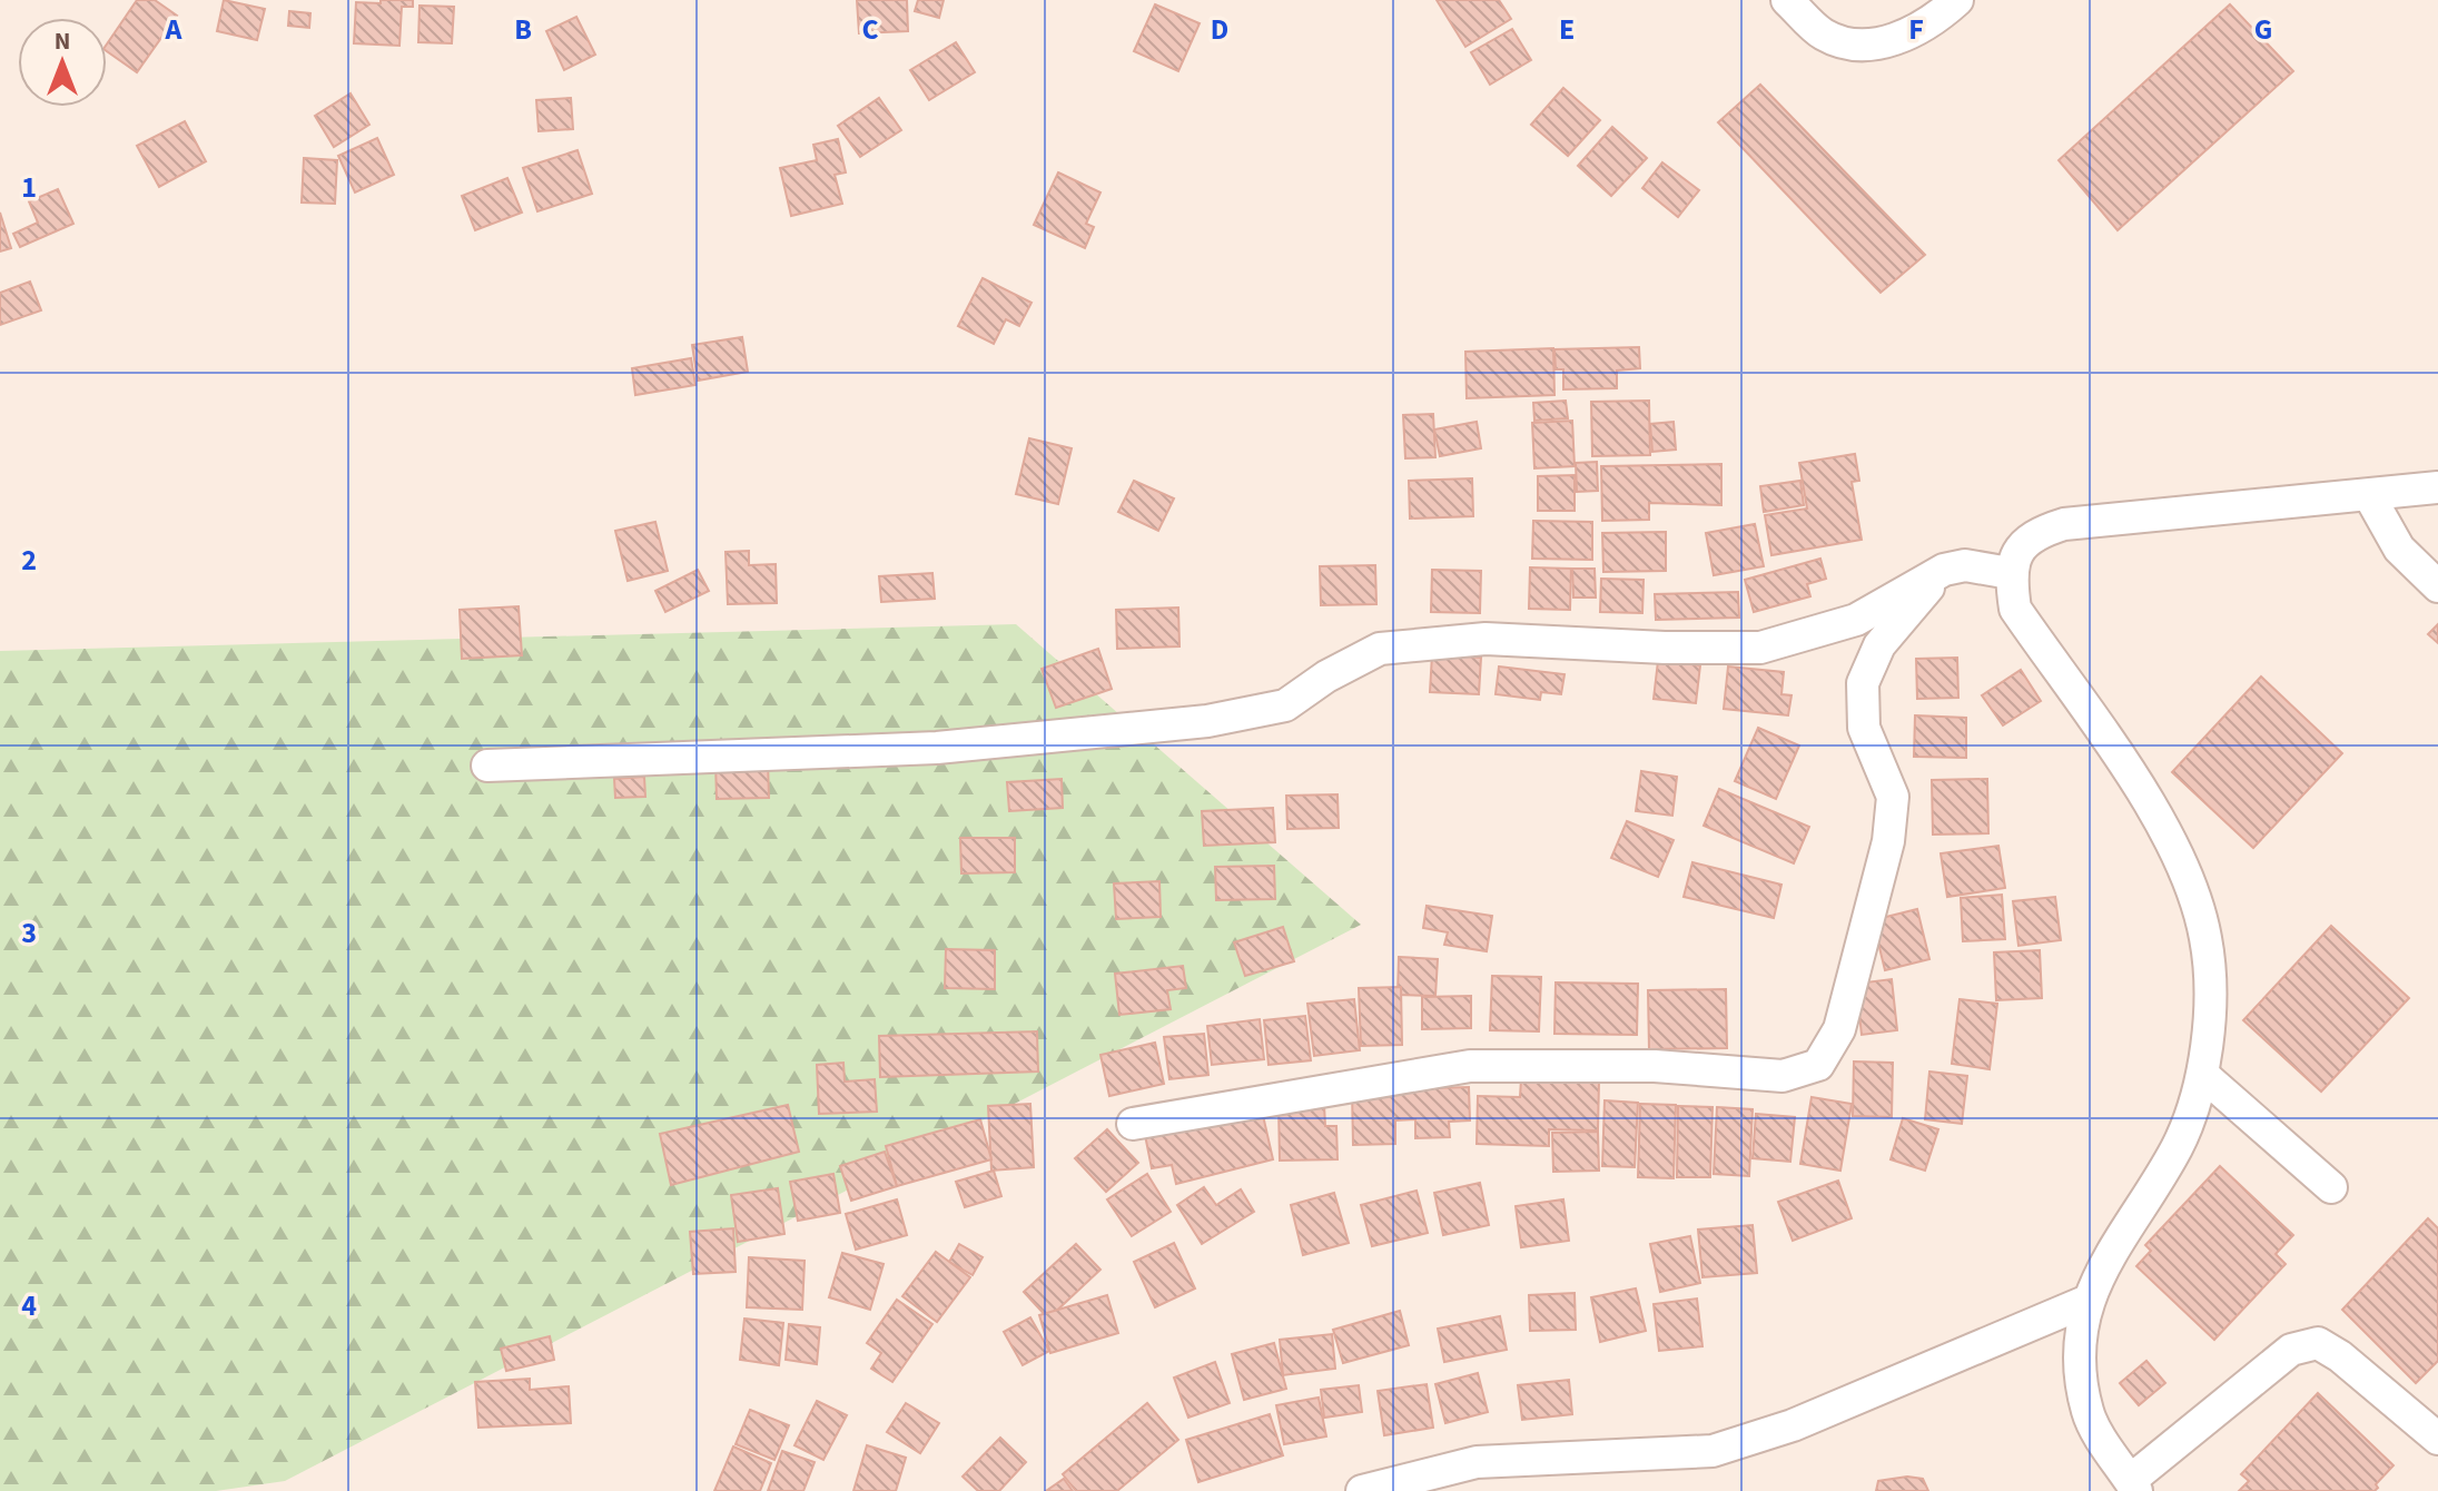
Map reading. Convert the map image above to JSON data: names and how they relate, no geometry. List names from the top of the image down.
{
  "north": "top",
  "grid": {
    "columns": [
      "A",
      "B",
      "C",
      "D",
      "E",
      "F",
      "G"
    ],
    "rows": [
      "1",
      "2",
      "3",
      "4"
    ]
  }
}
